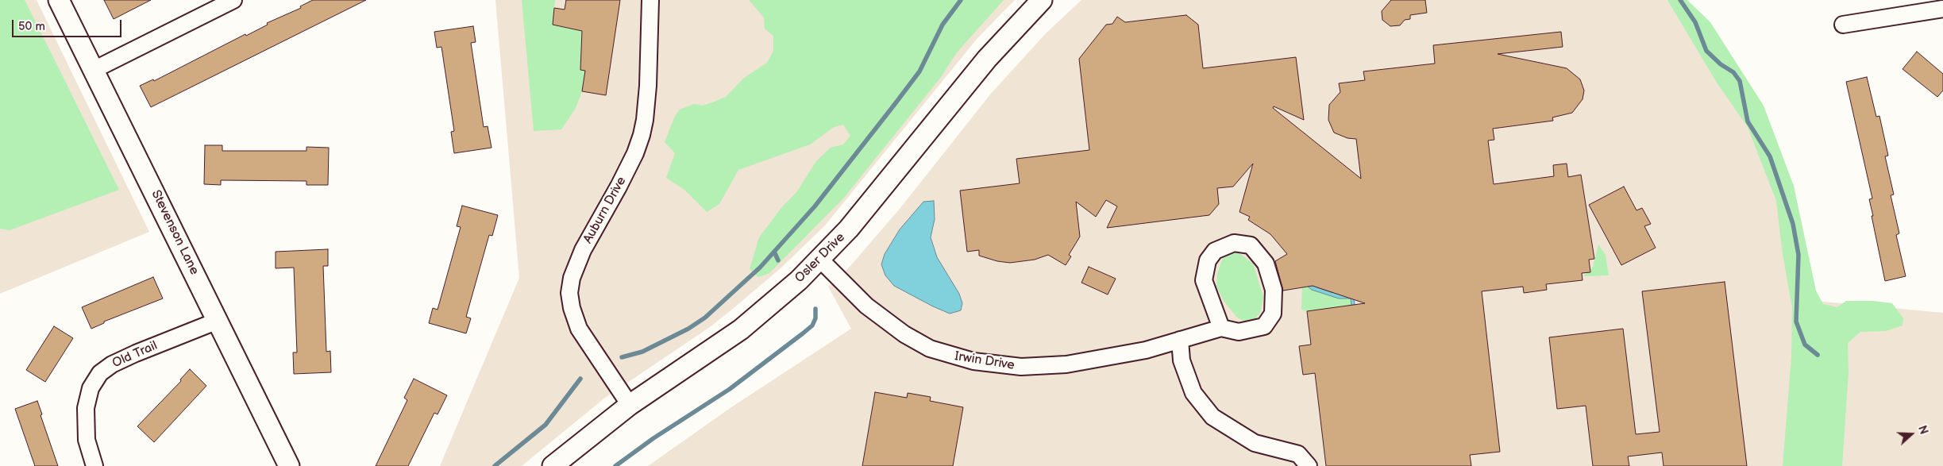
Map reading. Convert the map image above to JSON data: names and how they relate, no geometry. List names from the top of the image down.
{
  "streets": {
    "street": [
      "Auburn Drive",
      "Stevenson Lane",
      "Osler Drive",
      "Old Trail",
      "Irwin Drive"
    ]
  },
  "crossings": [
    ["Auburn Drive", "Osler Drive"],
    ["Stevenson Lane", "Old Trail"],
    ["Osler Drive", "Irwin Drive"]
  ],
  "scale_bar": "50 m",
  "north": "right"
}
